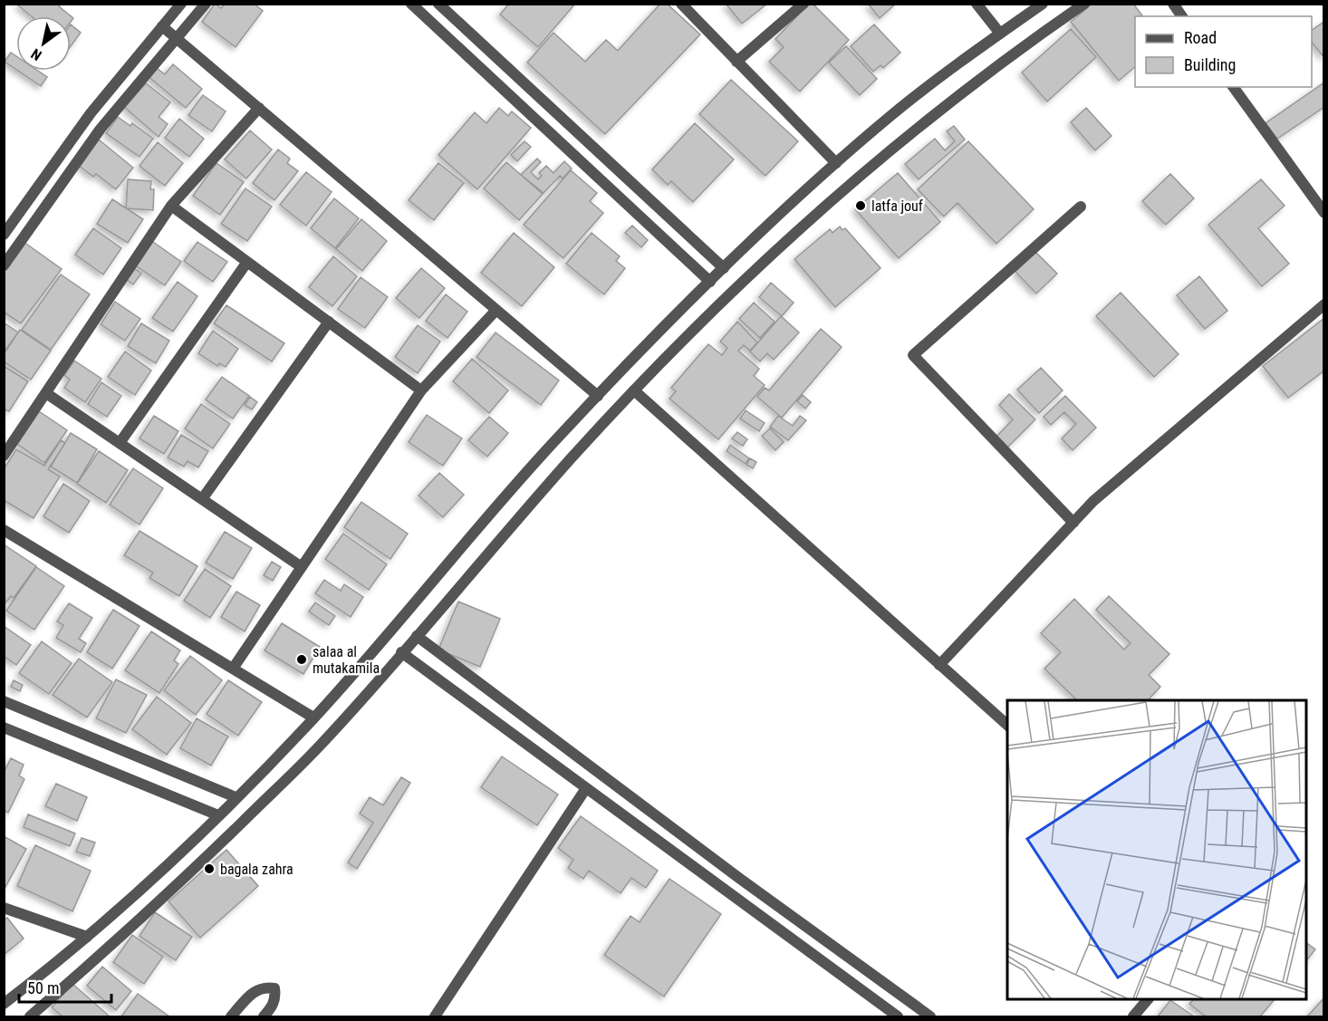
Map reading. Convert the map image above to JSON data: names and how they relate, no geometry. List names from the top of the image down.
{
  "places": ["latfa jouf", "salaa al mutakamila", "bagala zahra"],
  "legend": ["Road", "Building"],
  "scale_bar": "50 m",
  "north": "bottom left"
}
